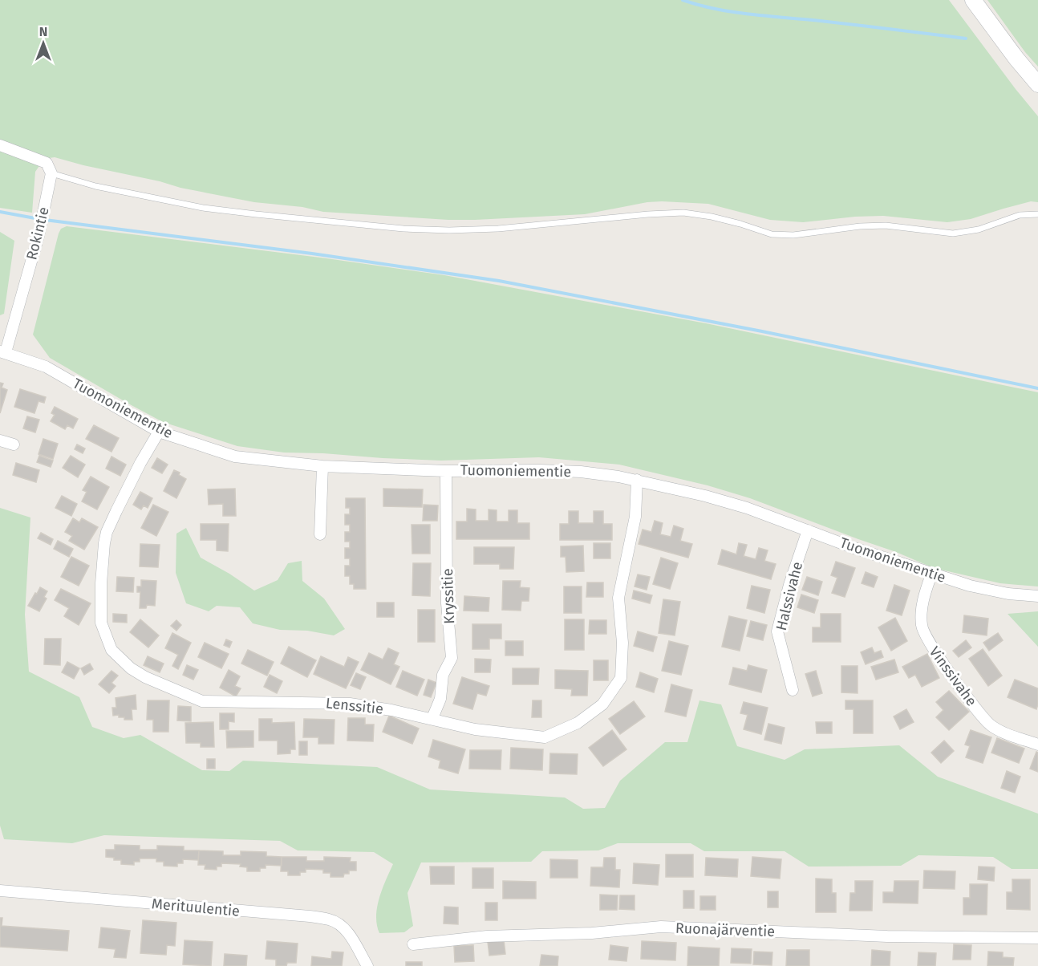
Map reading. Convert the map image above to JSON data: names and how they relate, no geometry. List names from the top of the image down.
{
  "streets": {
    "street": [
      "Rokintie",
      "Tuomoniementie",
      "Kryssitie",
      "Halssivahe",
      "Vinssivahe",
      "Lenssitie",
      "Merituulentie",
      "Ruonajärventie"
    ]
  },
  "crossings": [
    ["Rokintie", "Tuomoniementie"],
    ["Tuomoniementie", "Kryssitie"],
    ["Tuomoniementie", "Halssivahe"],
    ["Tuomoniementie", "Vinssivahe"],
    ["Tuomoniementie", "Lenssitie"],
    ["Kryssitie", "Lenssitie"]
  ],
  "north": "top"
}
